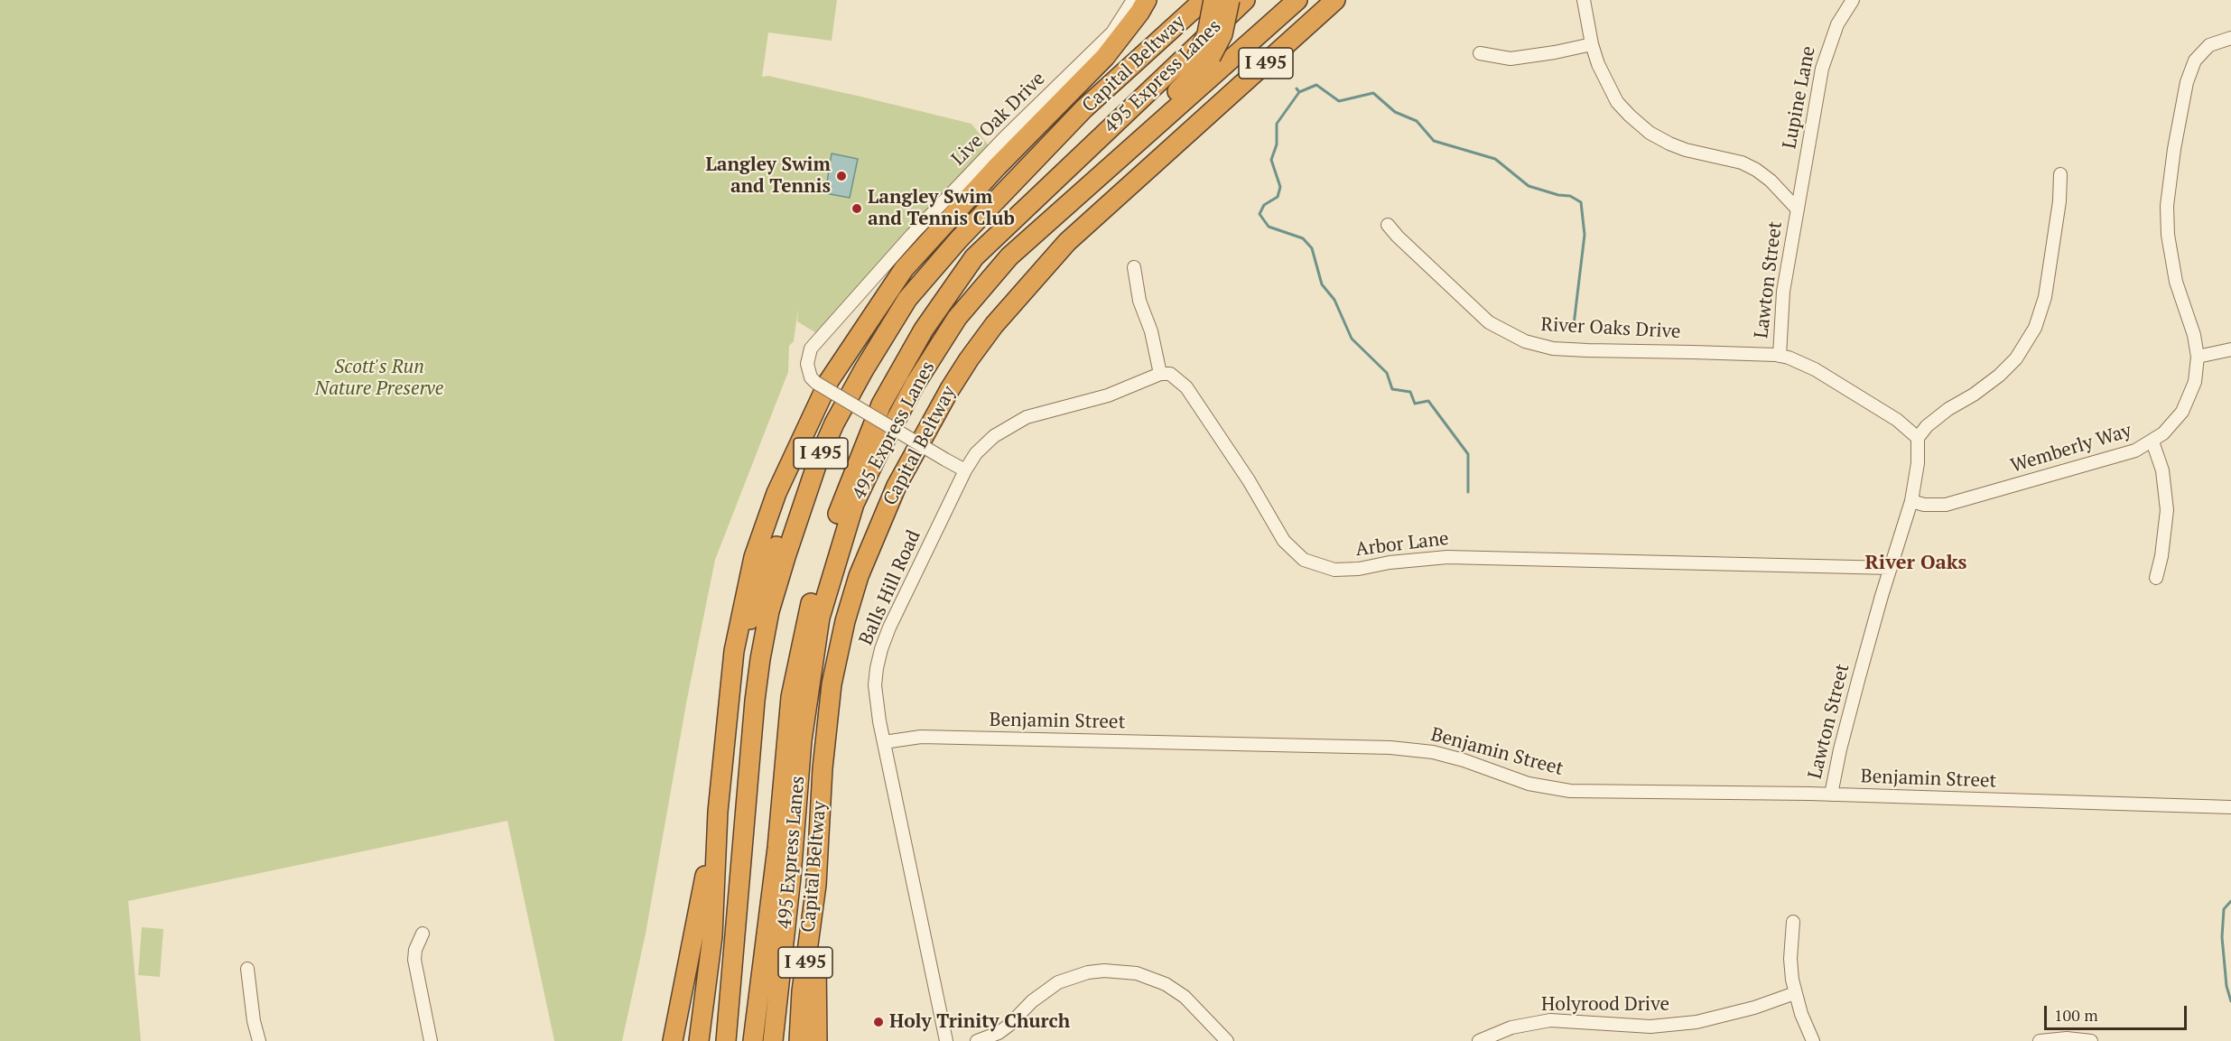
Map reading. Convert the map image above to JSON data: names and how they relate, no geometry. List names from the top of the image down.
{
  "streets": {
    "highway": ["I 495", "Capital Beltway", "495 Express Lanes"],
    "street": [
      "Lupine Lane",
      "Live Oak Drive",
      "Lawton Street",
      "River Oaks Drive",
      "Wemberly Way",
      "Arbor Lane",
      "Balls Hill Road",
      "Benjamin Street",
      "Holyrood Drive"
    ]
  },
  "crossings": [
    ["Lupine Lane", "Lawton Street"],
    ["Live Oak Drive", "Balls Hill Road"],
    ["Lawton Street", "River Oaks Drive"],
    ["Lawton Street", "Wemberly Way"],
    ["Lawton Street", "Arbor Lane"],
    ["Lawton Street", "Benjamin Street"],
    ["Arbor Lane", "Balls Hill Road"],
    ["Balls Hill Road", "Benjamin Street"]
  ],
  "districts": ["River Oaks"],
  "parks": ["Scott's Run Nature Preserve"],
  "places": ["Langley Swim and Tennis", "Langley Swim and Tennis Club", "Holy Trinity Church"],
  "scale_bar": "100 m"
}
